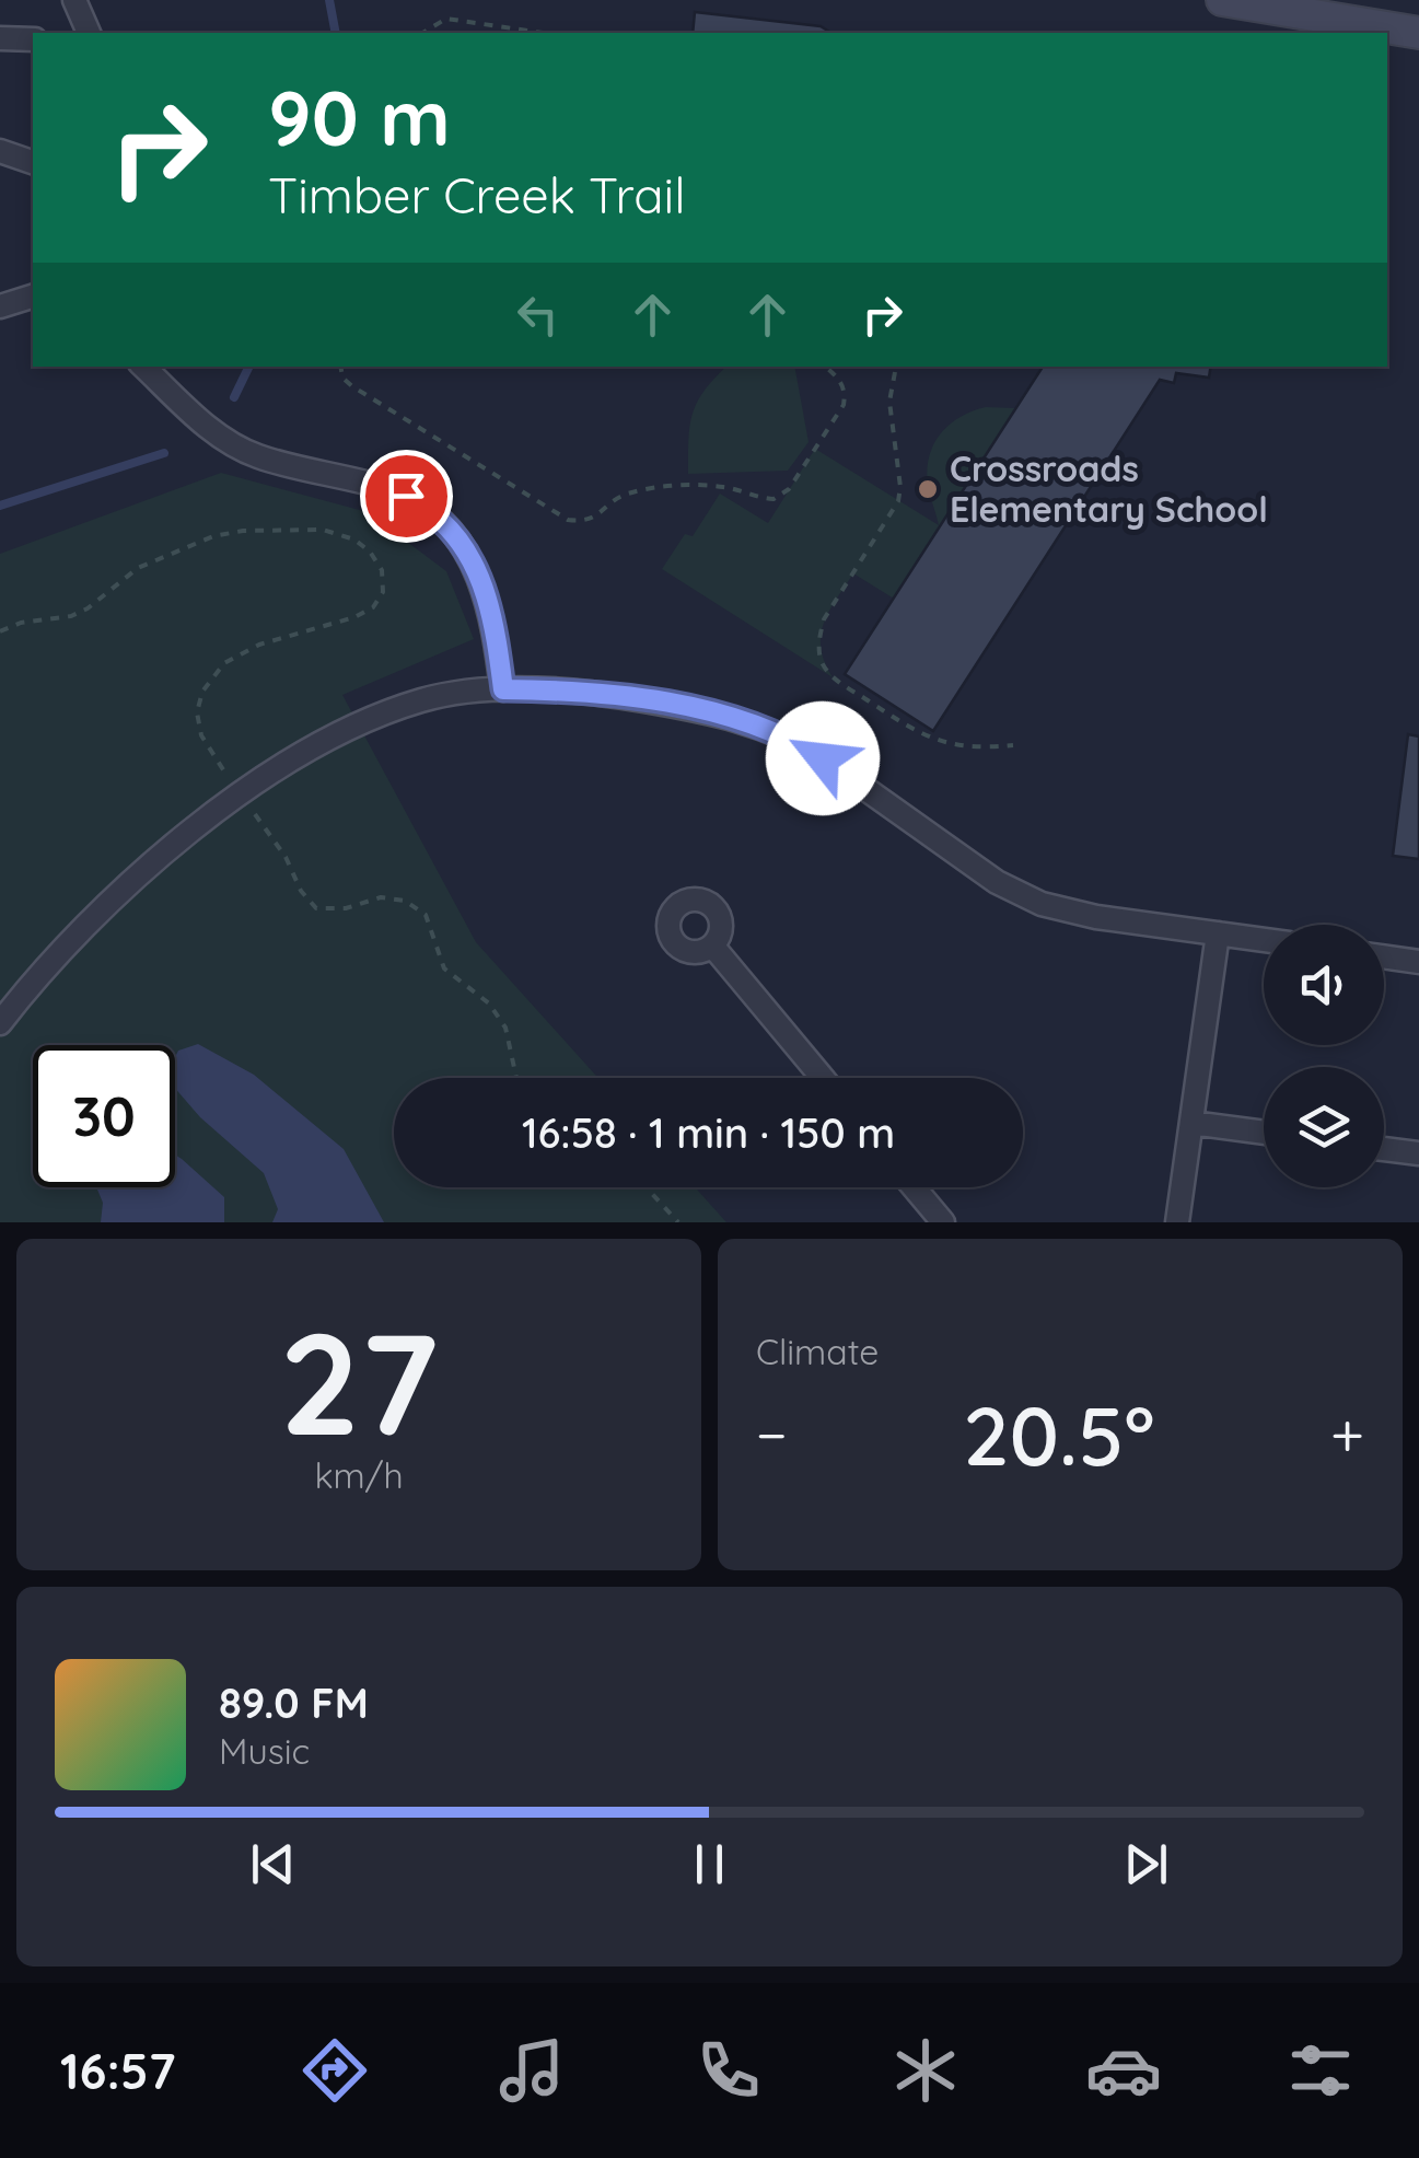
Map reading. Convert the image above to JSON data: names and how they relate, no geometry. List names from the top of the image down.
{
  "places": ["Crossroads Elementary School"],
  "page": {
    "turn": ["90 m", "Timber Creek Trail"],
    "limit": "30",
    "trip": "16:58 · 1 min · 150 m",
    "tile": [
      ["27", "km/h"],
      "Climate"
    ],
    "heat": ["−", "20.5°", "+"],
    "song": ["89.0 FM", "Music"],
    "tabs": "16:57"
  }
}
